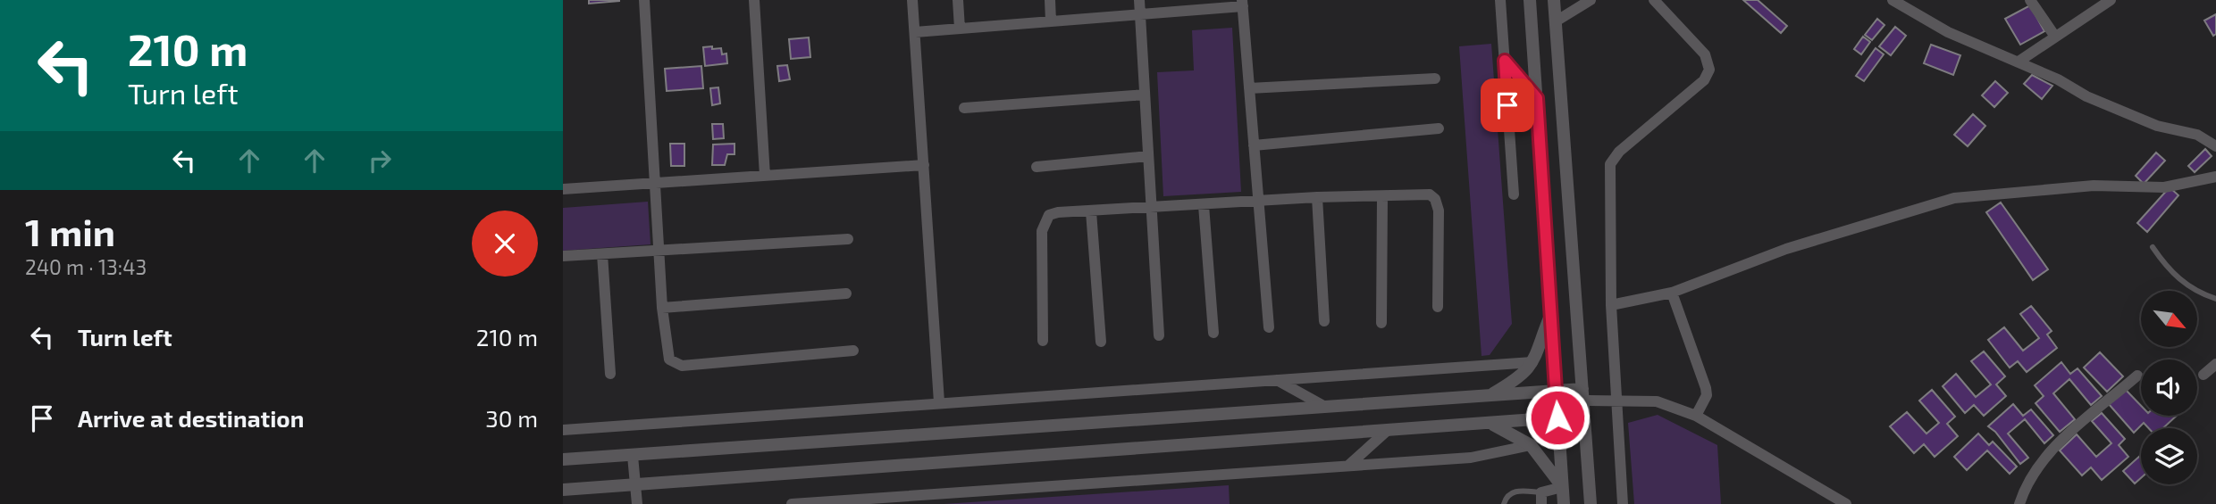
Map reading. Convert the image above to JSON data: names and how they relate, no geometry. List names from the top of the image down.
{
  "north": "bottom right",
  "page": {
    "turn": ["210 m", "Turn left"],
    "heading": ["1 min", "240 m · 13:43"],
    "list": [
      {
        "name": "Turn left",
        "value": "210 m"
      },
      {
        "name": "Arrive at destination",
        "value": "30 m"
      }
    ]
  }
}
